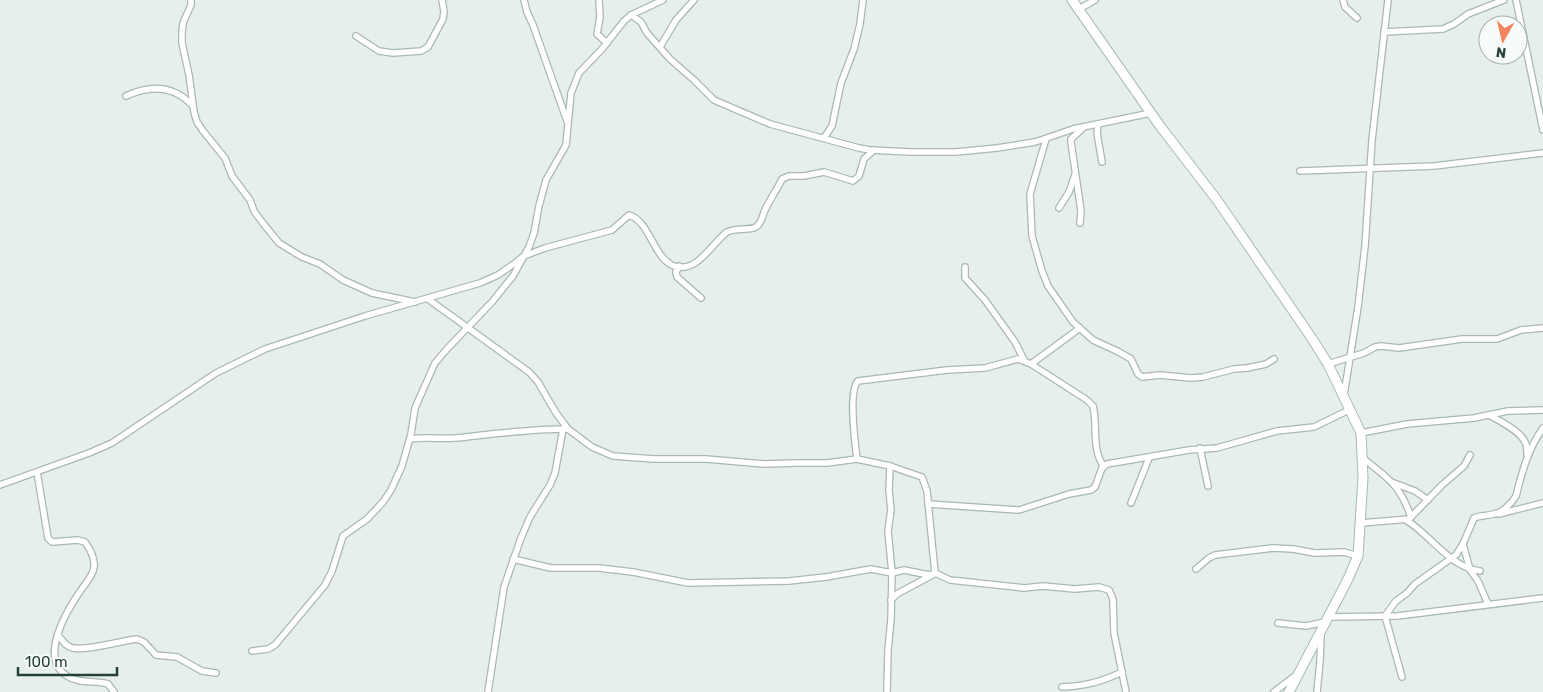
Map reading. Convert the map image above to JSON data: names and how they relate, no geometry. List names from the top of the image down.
{
  "scale_bar": "100 m",
  "north": "bottom"
}
